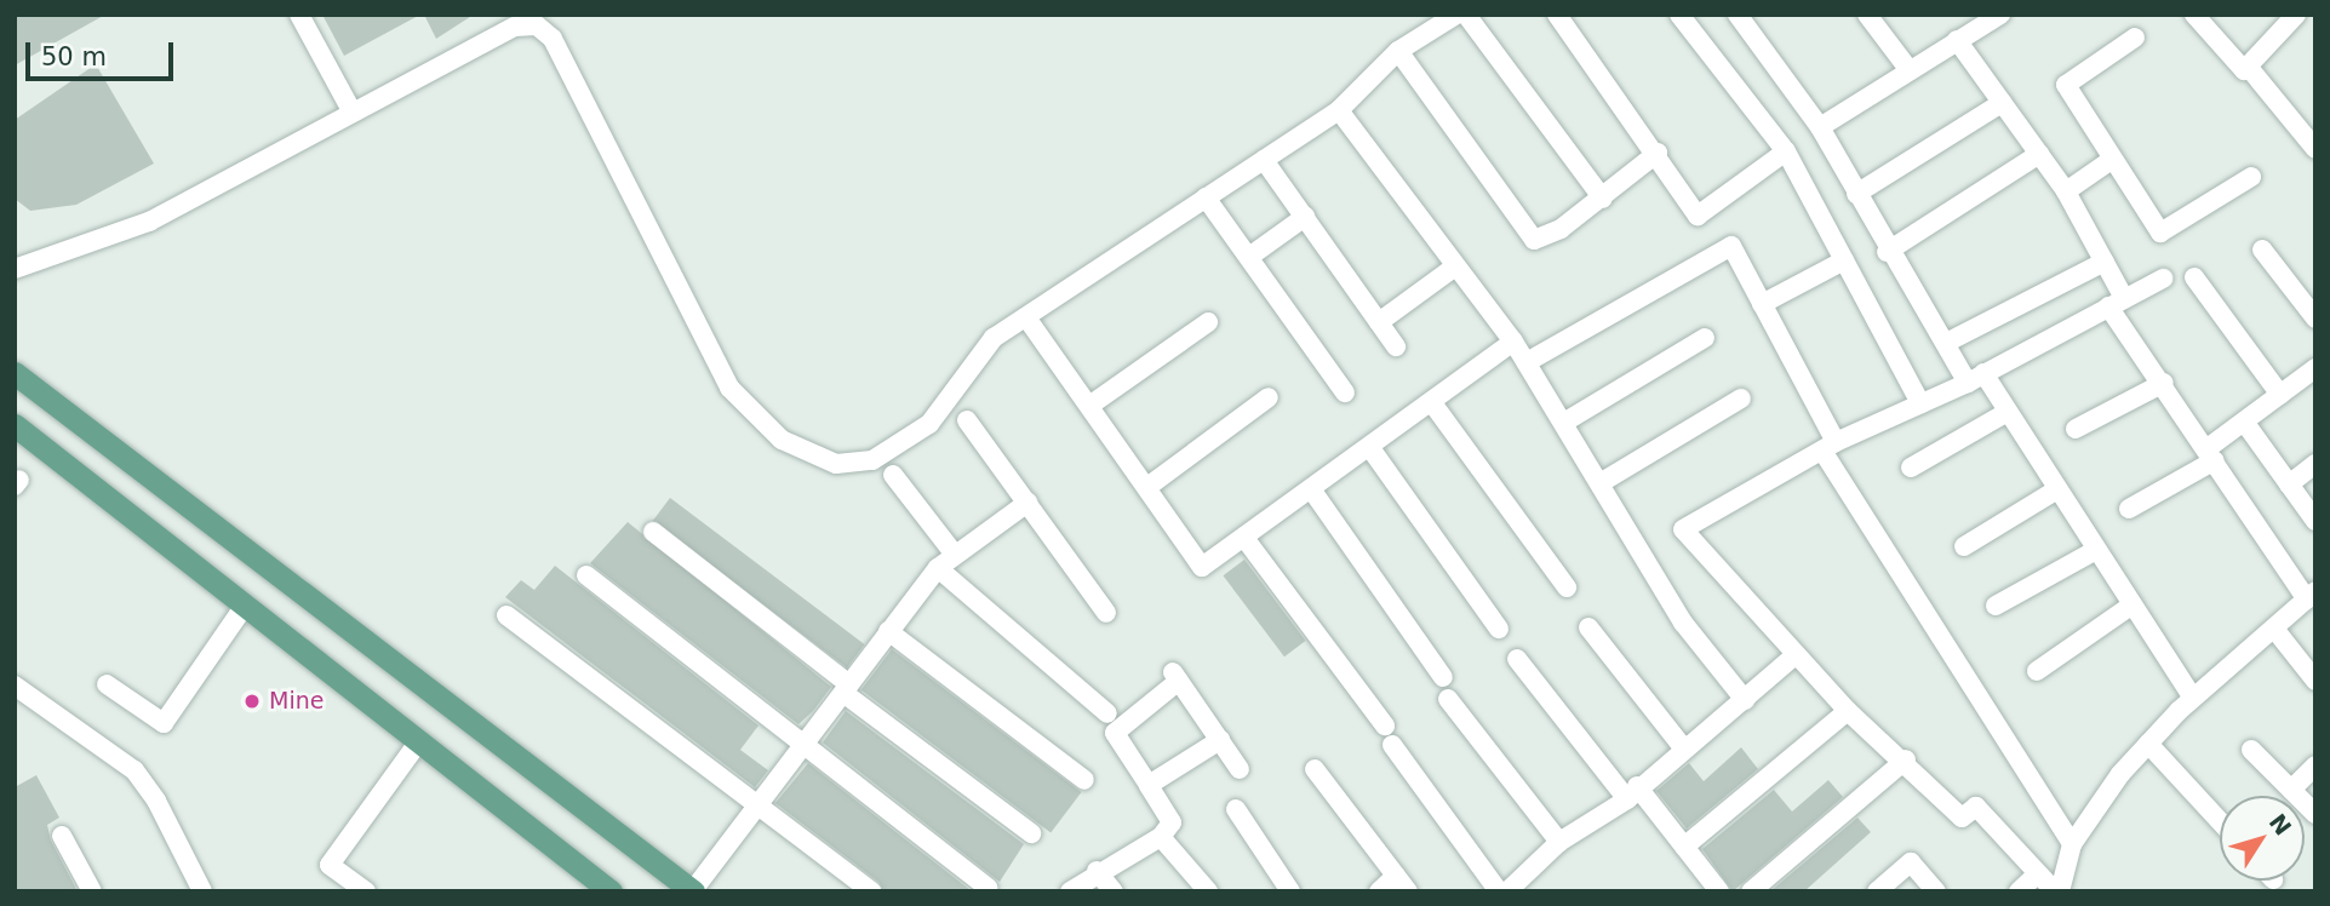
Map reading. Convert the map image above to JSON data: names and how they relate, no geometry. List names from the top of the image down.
{
  "places": ["Mine"],
  "scale_bar": "50 m",
  "north": "top right"
}
